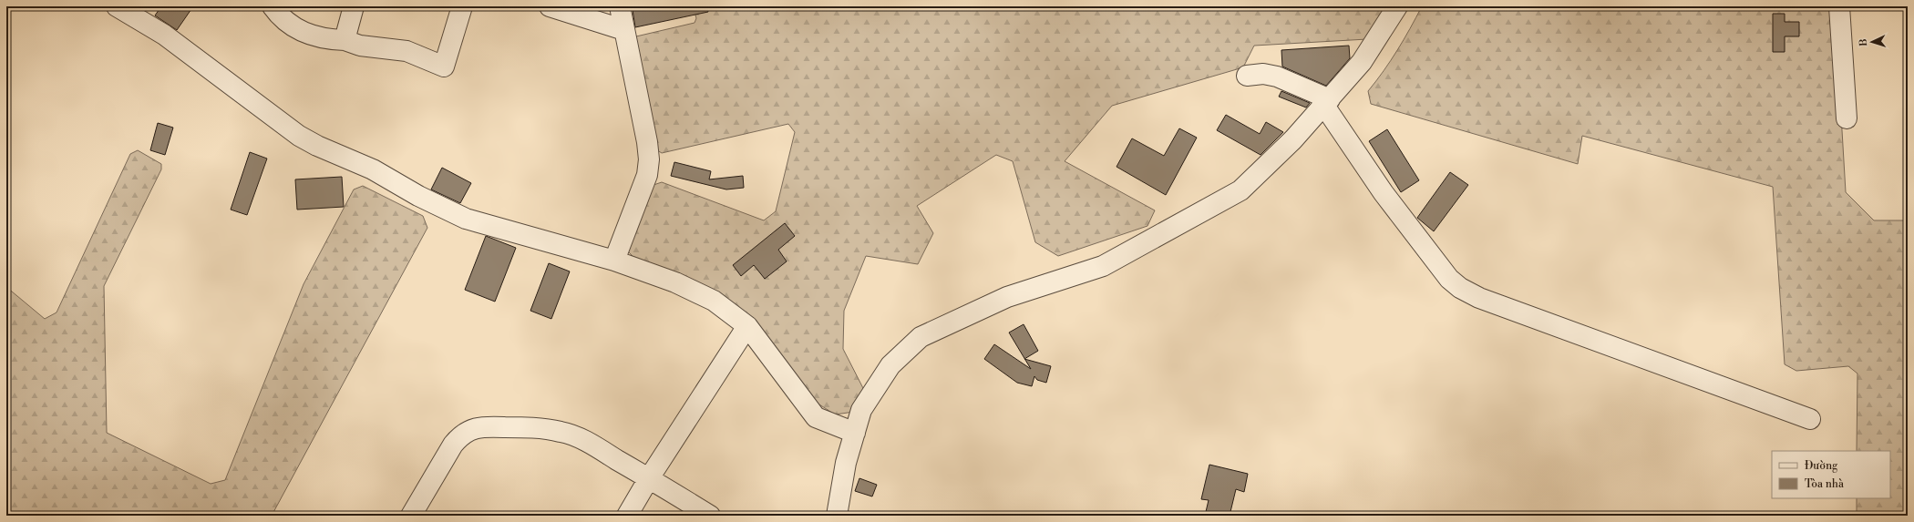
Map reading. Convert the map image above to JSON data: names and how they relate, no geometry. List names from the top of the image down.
{
  "legend": ["Đường", "Tòa nhà"],
  "north": "left"
}
